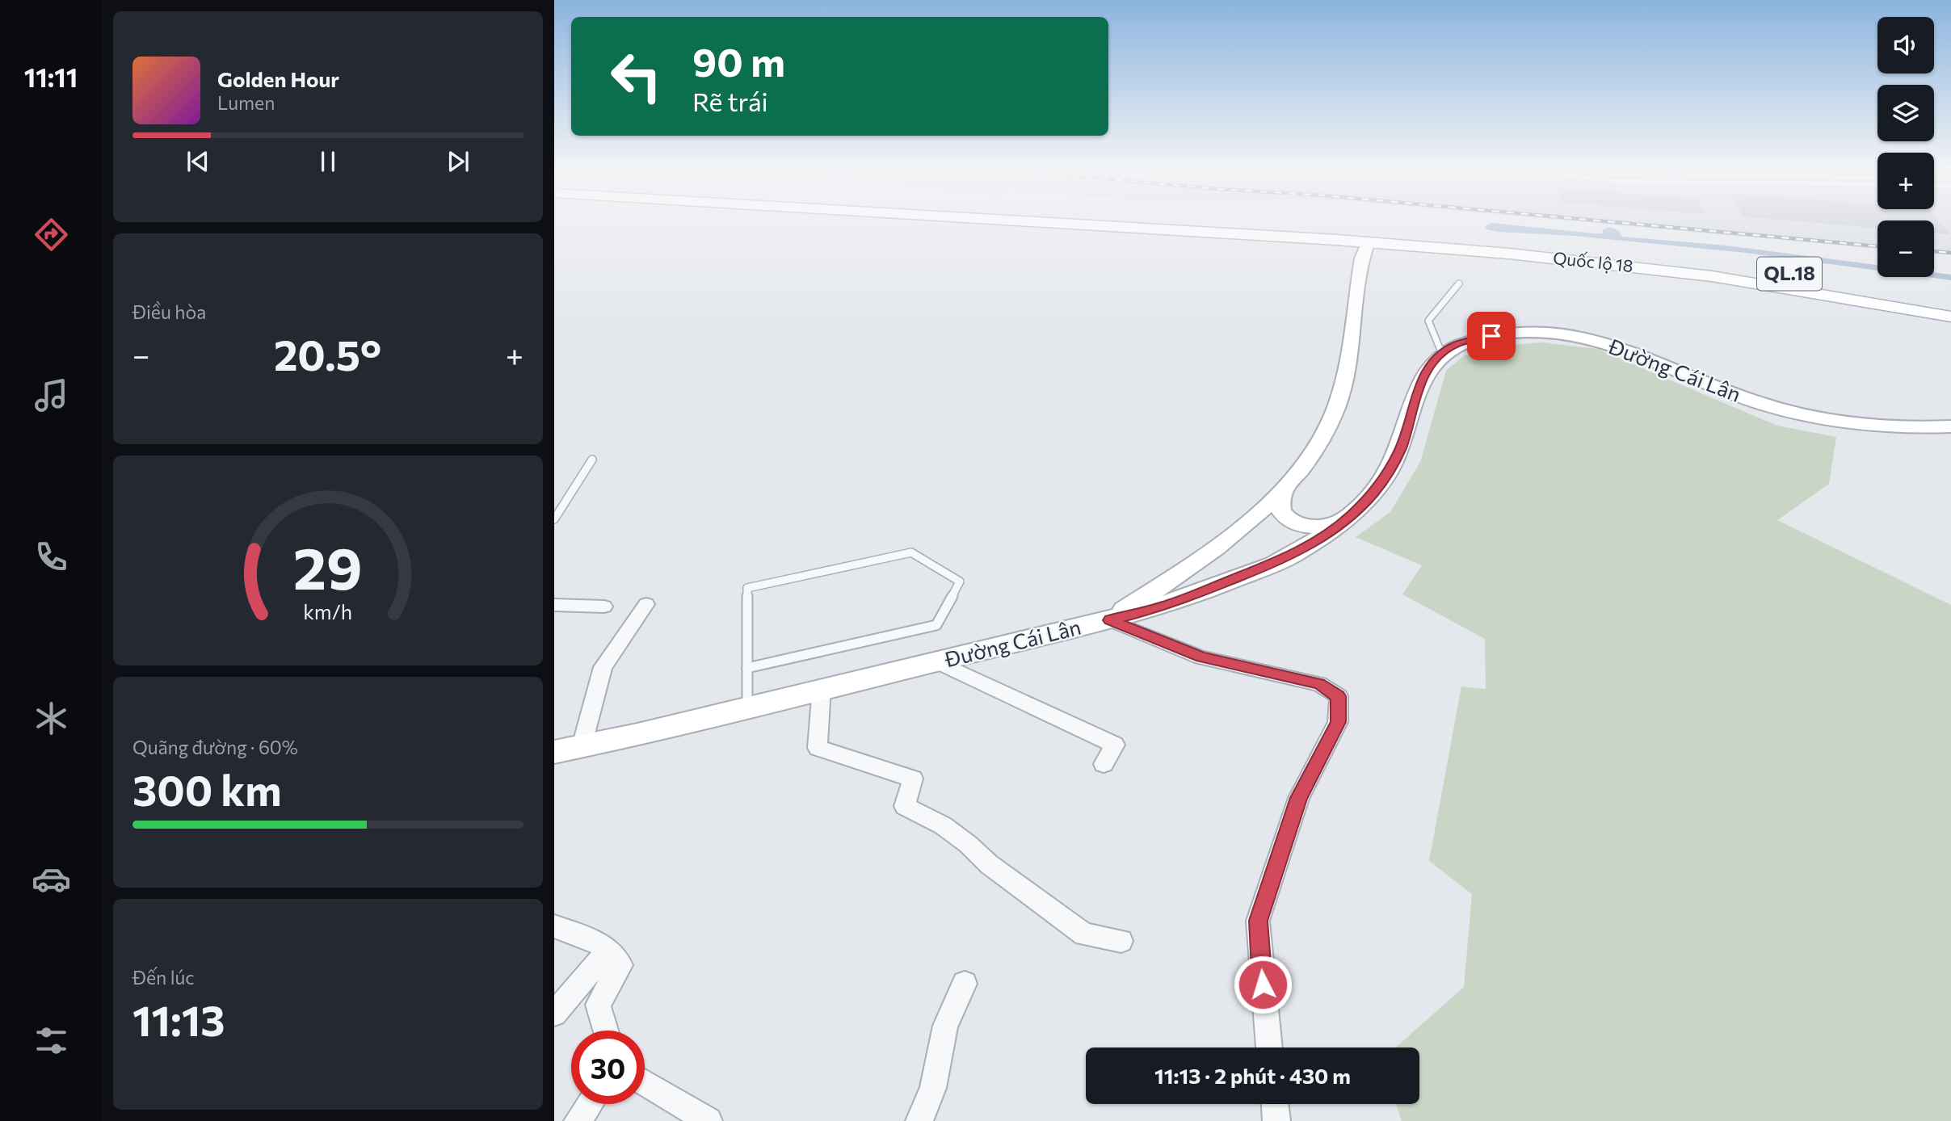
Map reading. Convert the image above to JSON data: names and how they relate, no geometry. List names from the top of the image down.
{
  "streets": {
    "main road": ["Quốc lộ 18", "QL.18", "Đường Cái Lân"]
  },
  "page": {
    "tabs": "11:11",
    "map_buttons": ["+", "−"],
    "turn": ["90 m", "Rẽ trái"],
    "song": ["Golden Hour", "Lumen"],
    "tile": [
      "Điều hòa",
      ["Quãng đường · 60%", "300 km"],
      ["Đến lúc", "11:13"]
    ],
    "heat": ["−", "20.5°", "+"],
    "limit": "30",
    "trip": "11:13 · 2 phút · 430 m",
    "gauge": ["29", "km/h"]
  }
}
